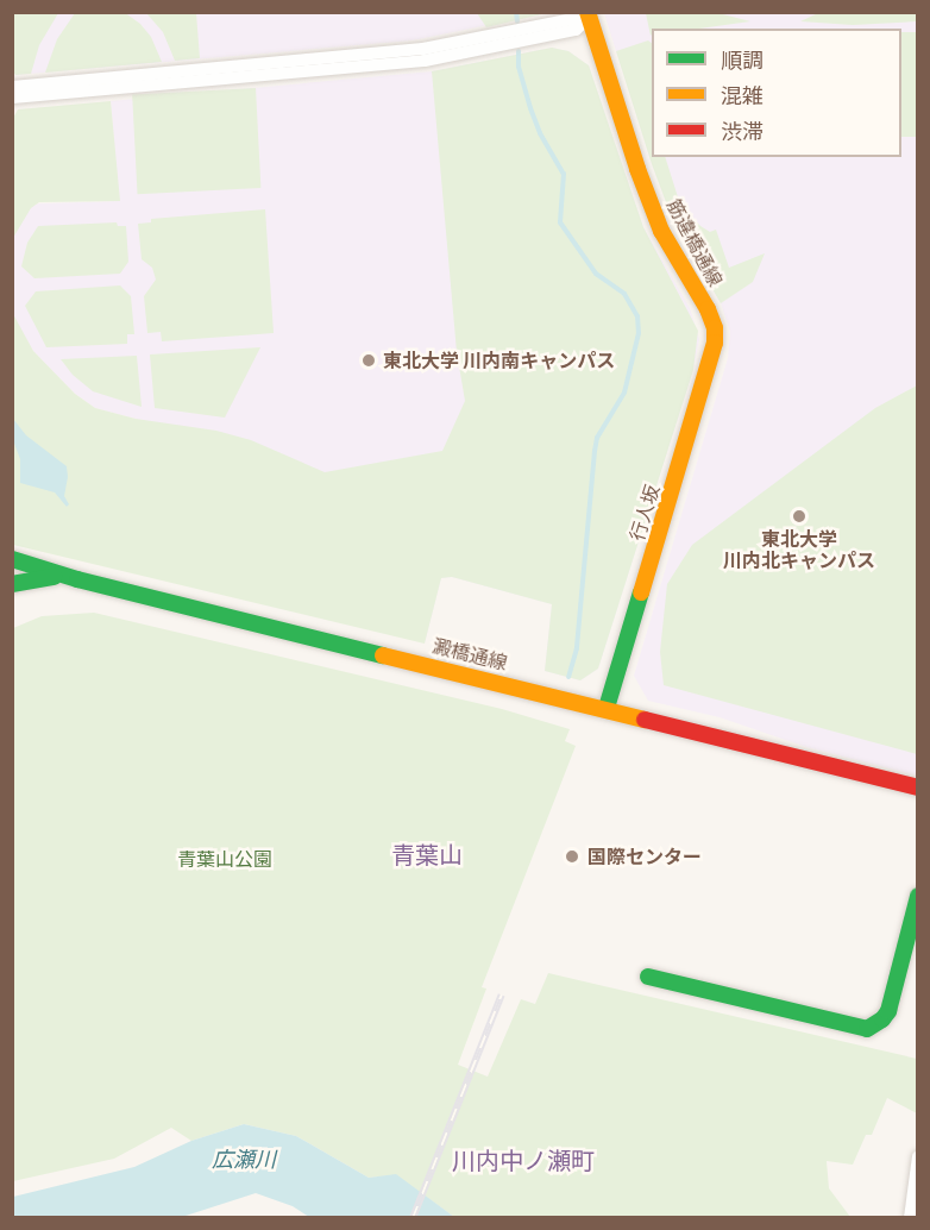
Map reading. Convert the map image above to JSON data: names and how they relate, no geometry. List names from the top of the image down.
{
  "streets": {
    "street": ["筋違橋通線", "行人坂", "澱橋通線"]
  },
  "crossings": [
    ["筋違橋通線", "行人坂"],
    ["行人坂", "澱橋通線"]
  ],
  "districts": ["青葉山", "川内中ノ瀬町"],
  "water": ["広瀬川"],
  "parks": ["青葉山公園"],
  "places": ["東北大学 川内南キャンパス", "東北大学 川内北キャンパス", "国際センター"],
  "legend": ["順調", "混雑", "渋滞"]
}
